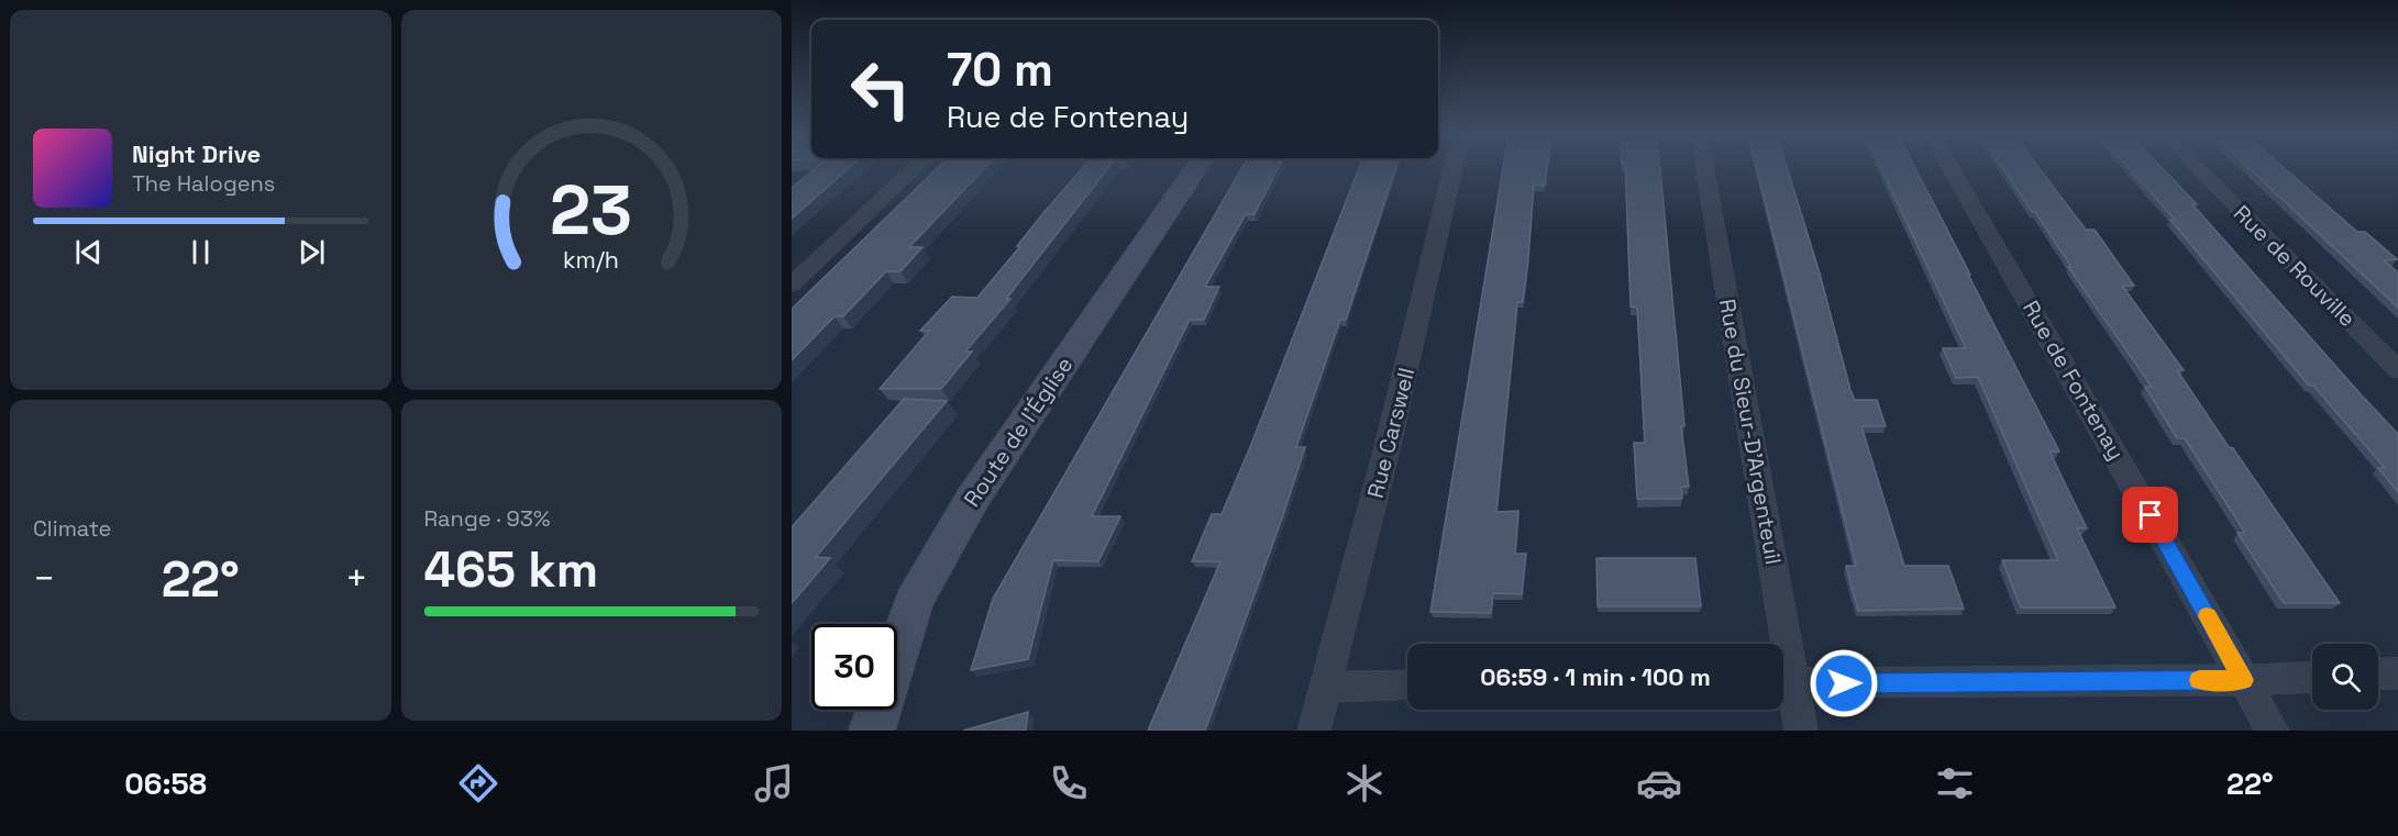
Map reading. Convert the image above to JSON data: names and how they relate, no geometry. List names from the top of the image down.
{
  "streets": {
    "street": [
      "Rue de Rouville",
      "Rue de Fontenay",
      "Route de l'Église",
      "Rue du Sieur-D'Argenteuil",
      "Rue Carswell"
    ]
  },
  "page": {
    "turn": ["70 m", "Rue de Fontenay"],
    "song": ["Night Drive", "The Halogens"],
    "tile": [
      "Climate",
      ["Range · 93%", "465 km"]
    ],
    "heat": ["−", "22°", "+"],
    "limit": "30",
    "trip": "06:59 · 1 min · 100 m",
    "tabs": ["06:58", "22°"],
    "gauge": ["23", "km/h"]
  }
}
